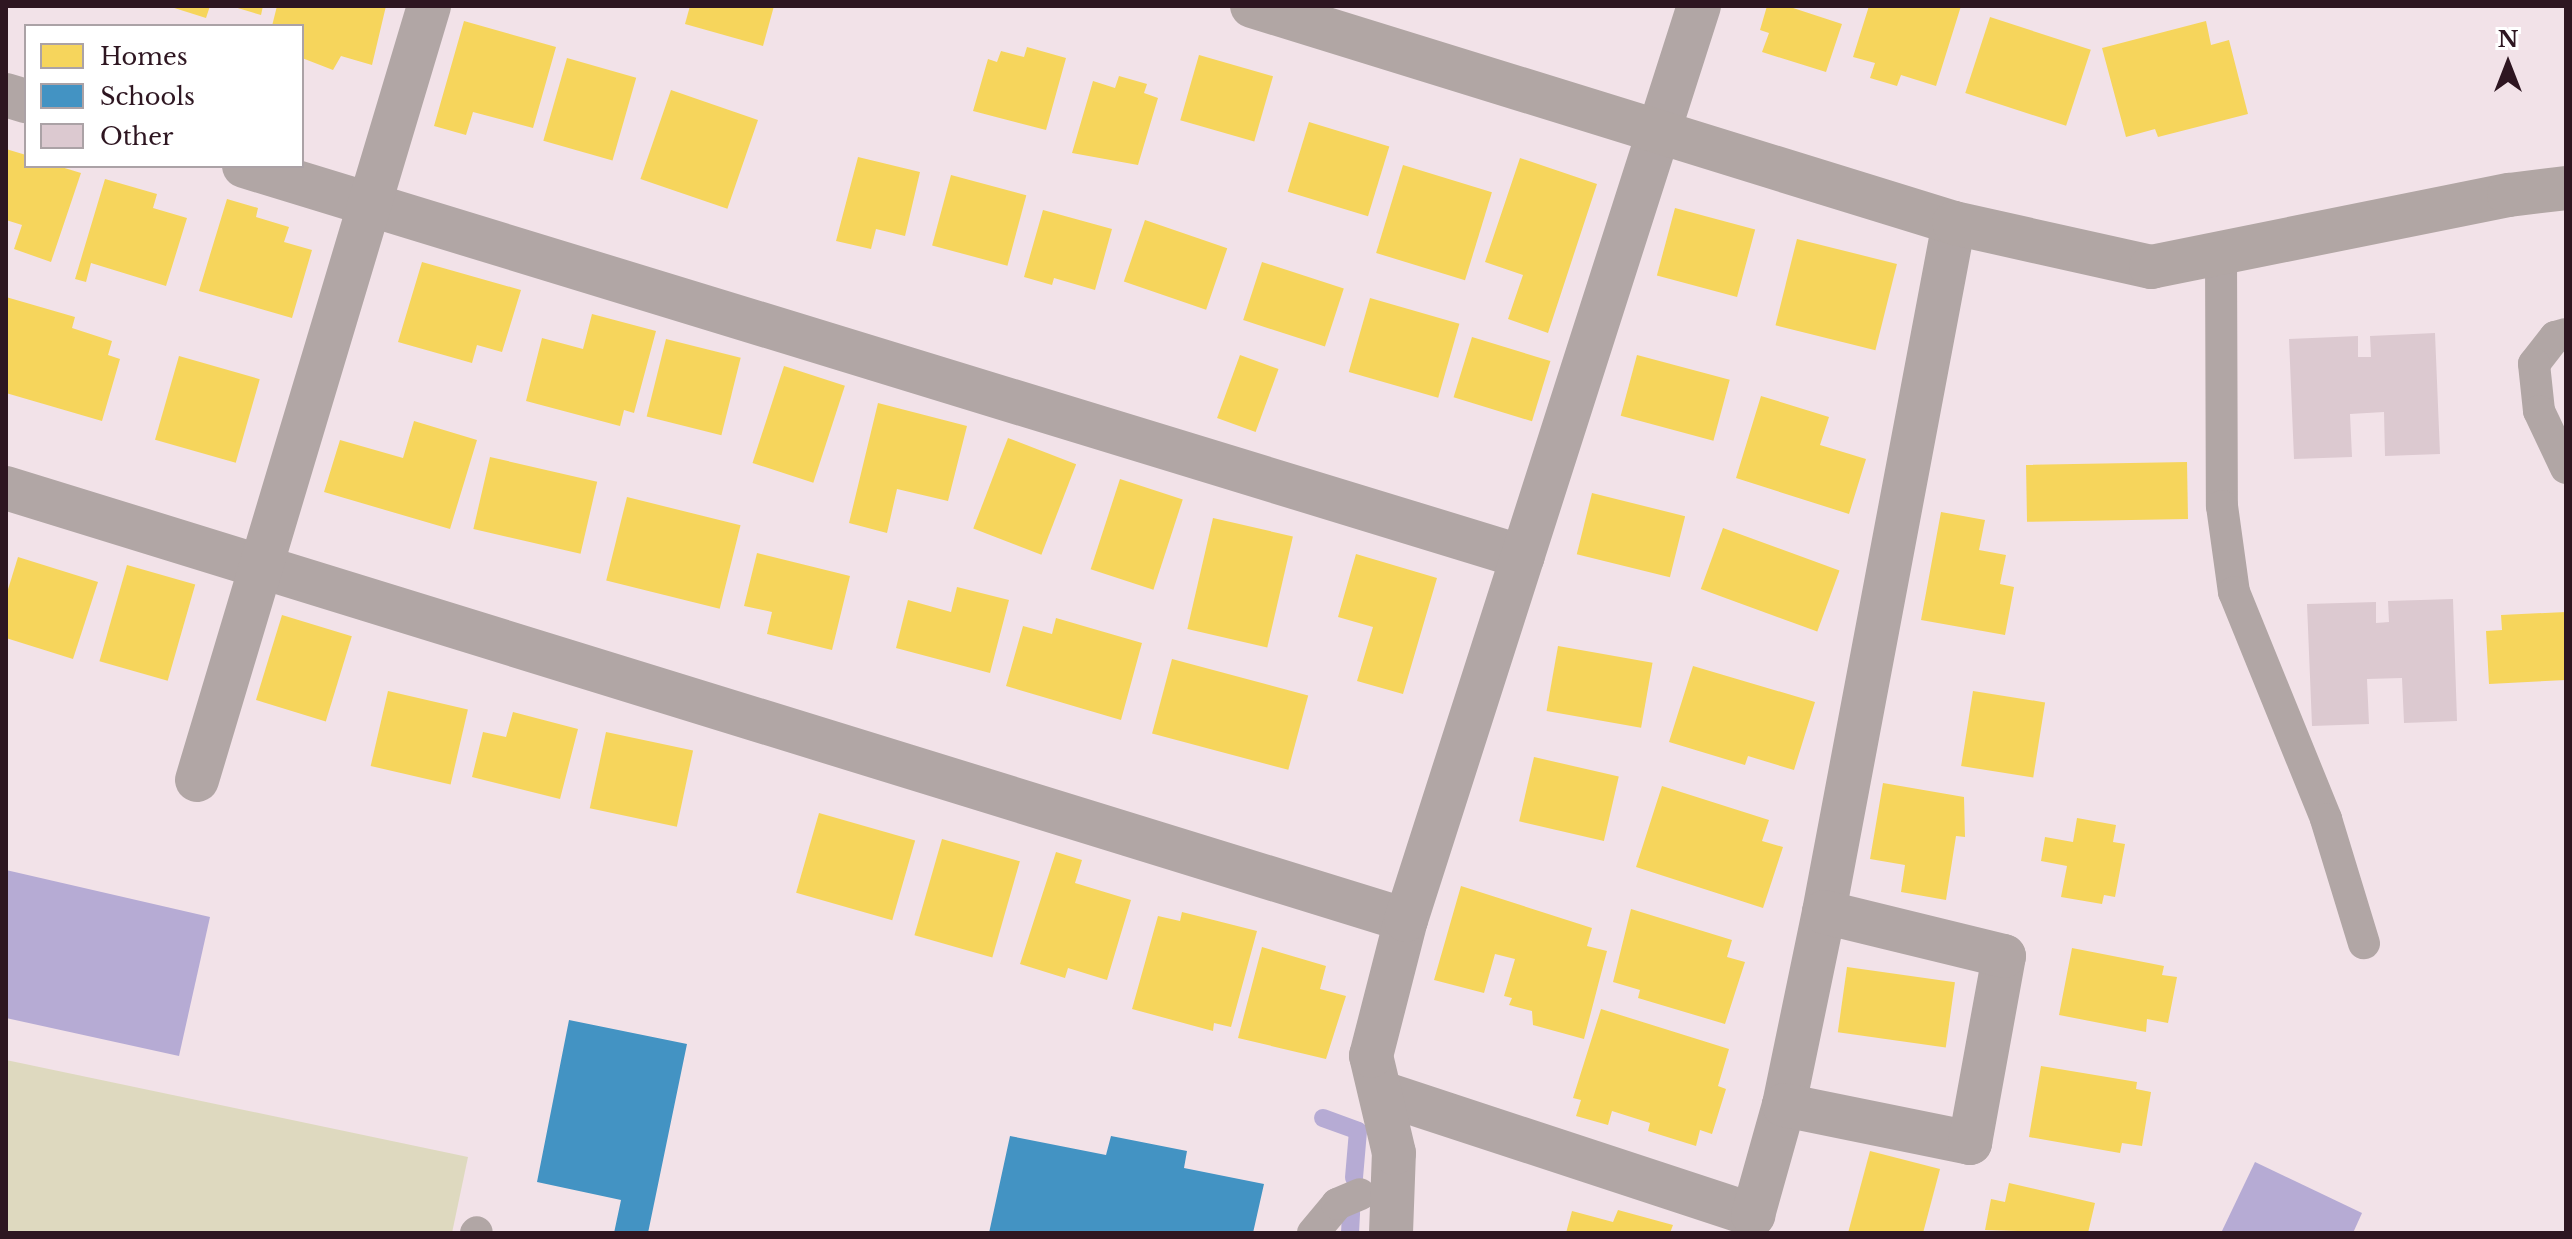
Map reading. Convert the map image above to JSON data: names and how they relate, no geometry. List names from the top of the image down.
{
  "legend": ["Homes", "Schools", "Other"],
  "north": "top"
}
